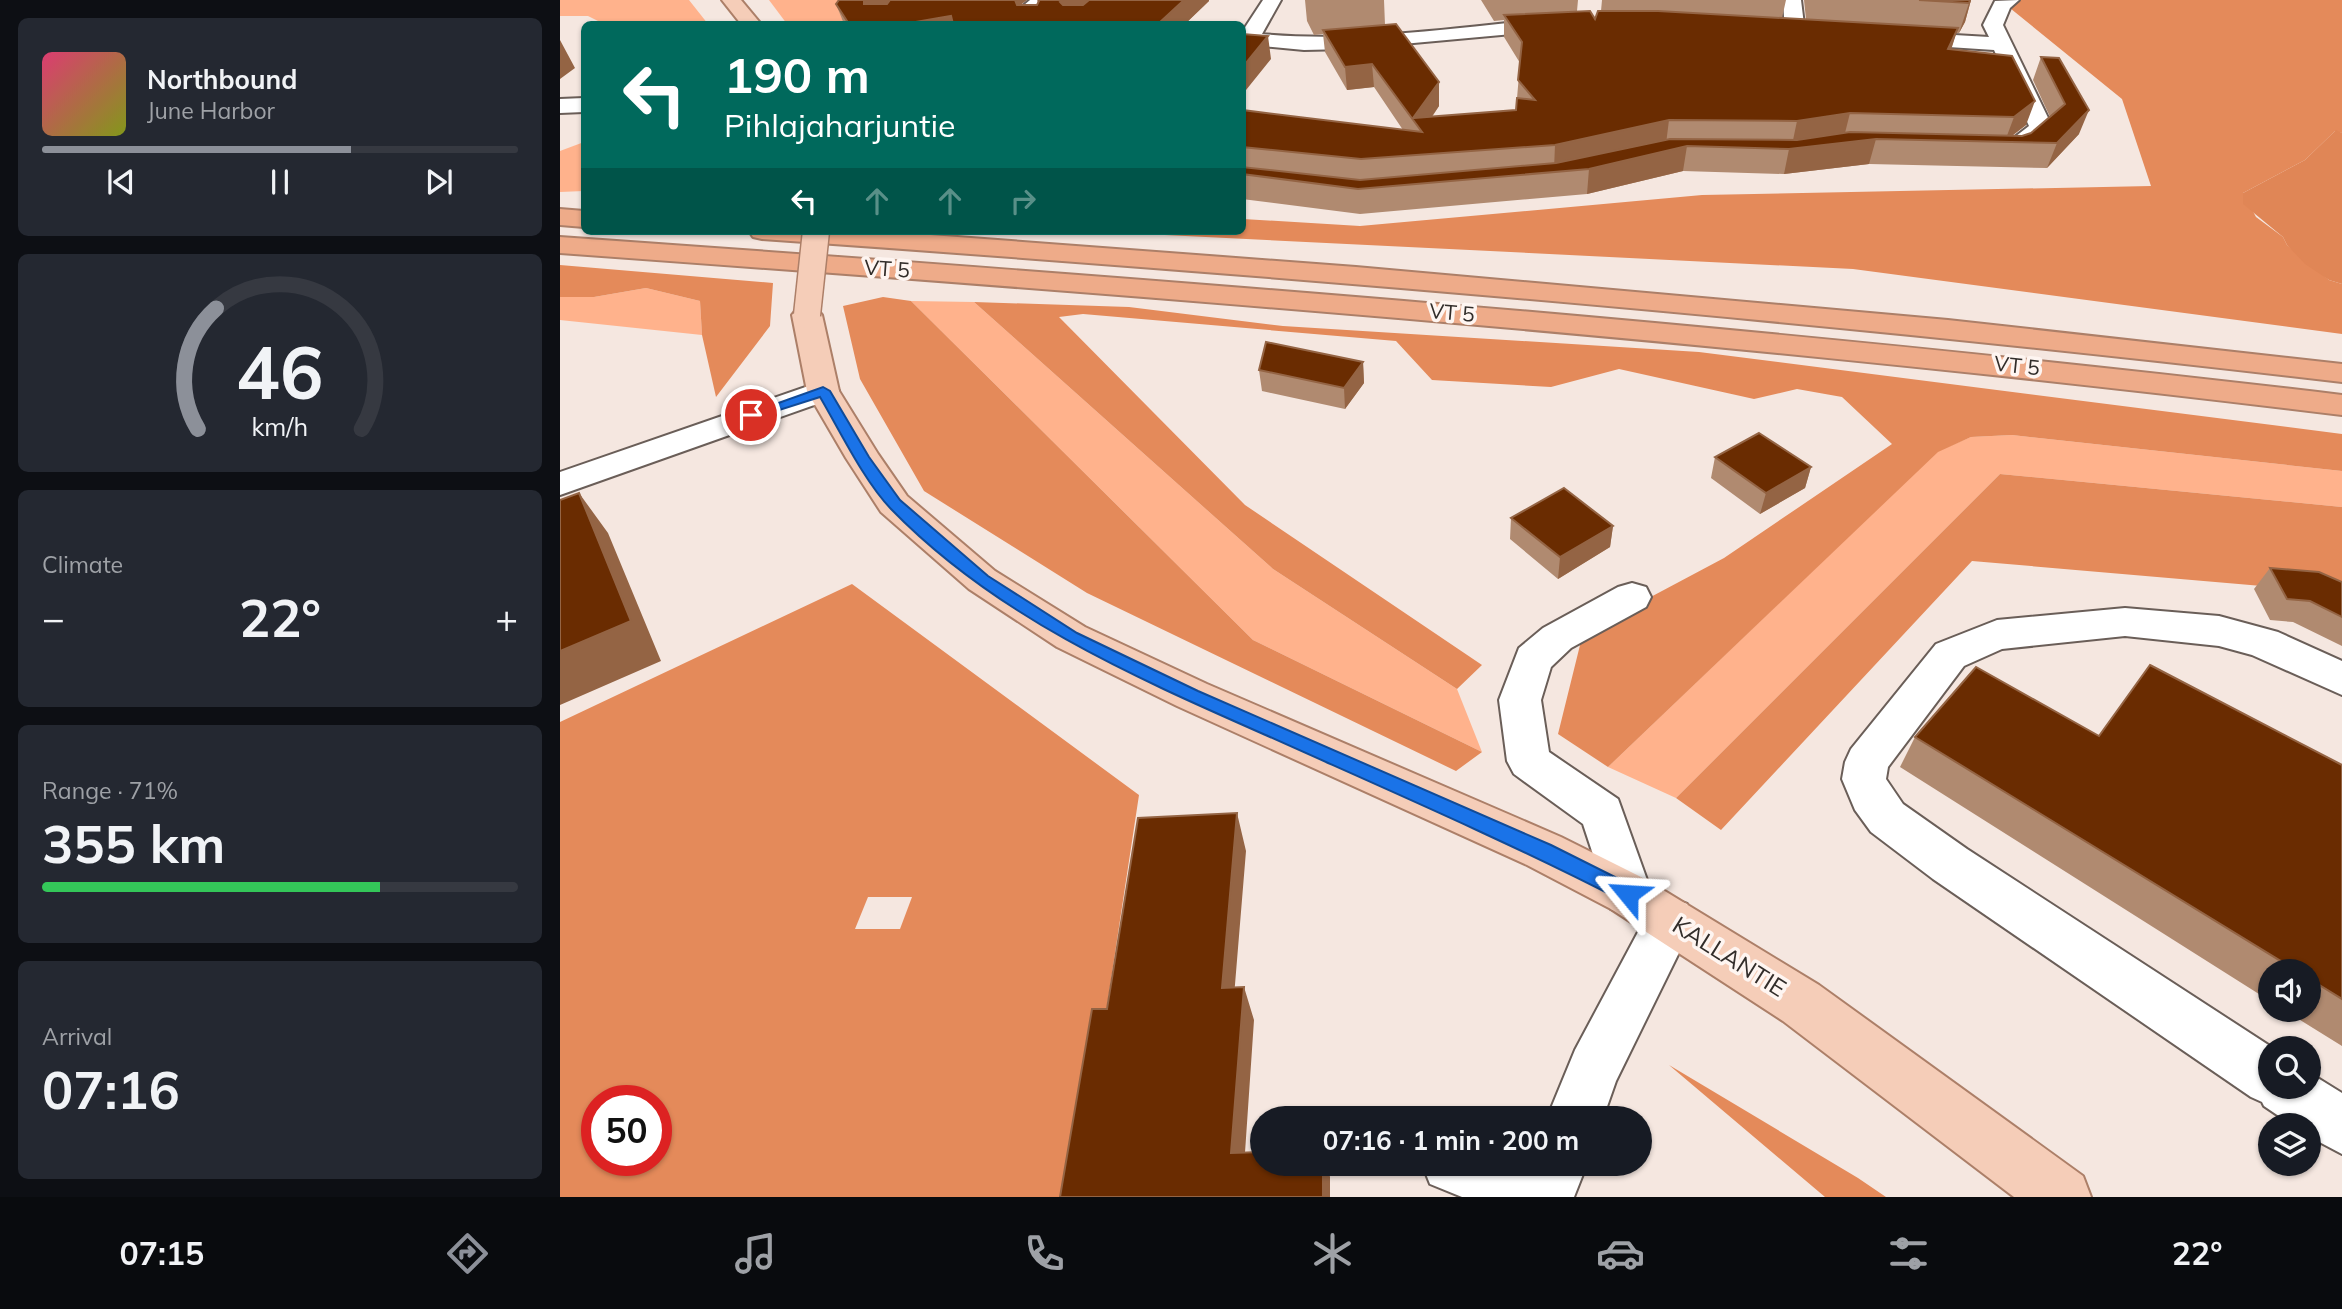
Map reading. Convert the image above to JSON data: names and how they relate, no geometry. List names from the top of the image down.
{
  "streets": {
    "highway": ["VT 5"],
    "main road": ["KALLANTIE"]
  },
  "page": {
    "turn": ["190 m", "Pihlajaharjuntie"],
    "song": ["Northbound", "June Harbor"],
    "tile": [
      "Climate",
      ["Range · 71%", "355 km"],
      ["Arrival", "07:16"]
    ],
    "heat": ["−", "22°", "+"],
    "limit": "50",
    "trip": "07:16 · 1 min · 200 m",
    "tabs": ["07:15", "22°"],
    "gauge": ["46", "km/h"]
  }
}
